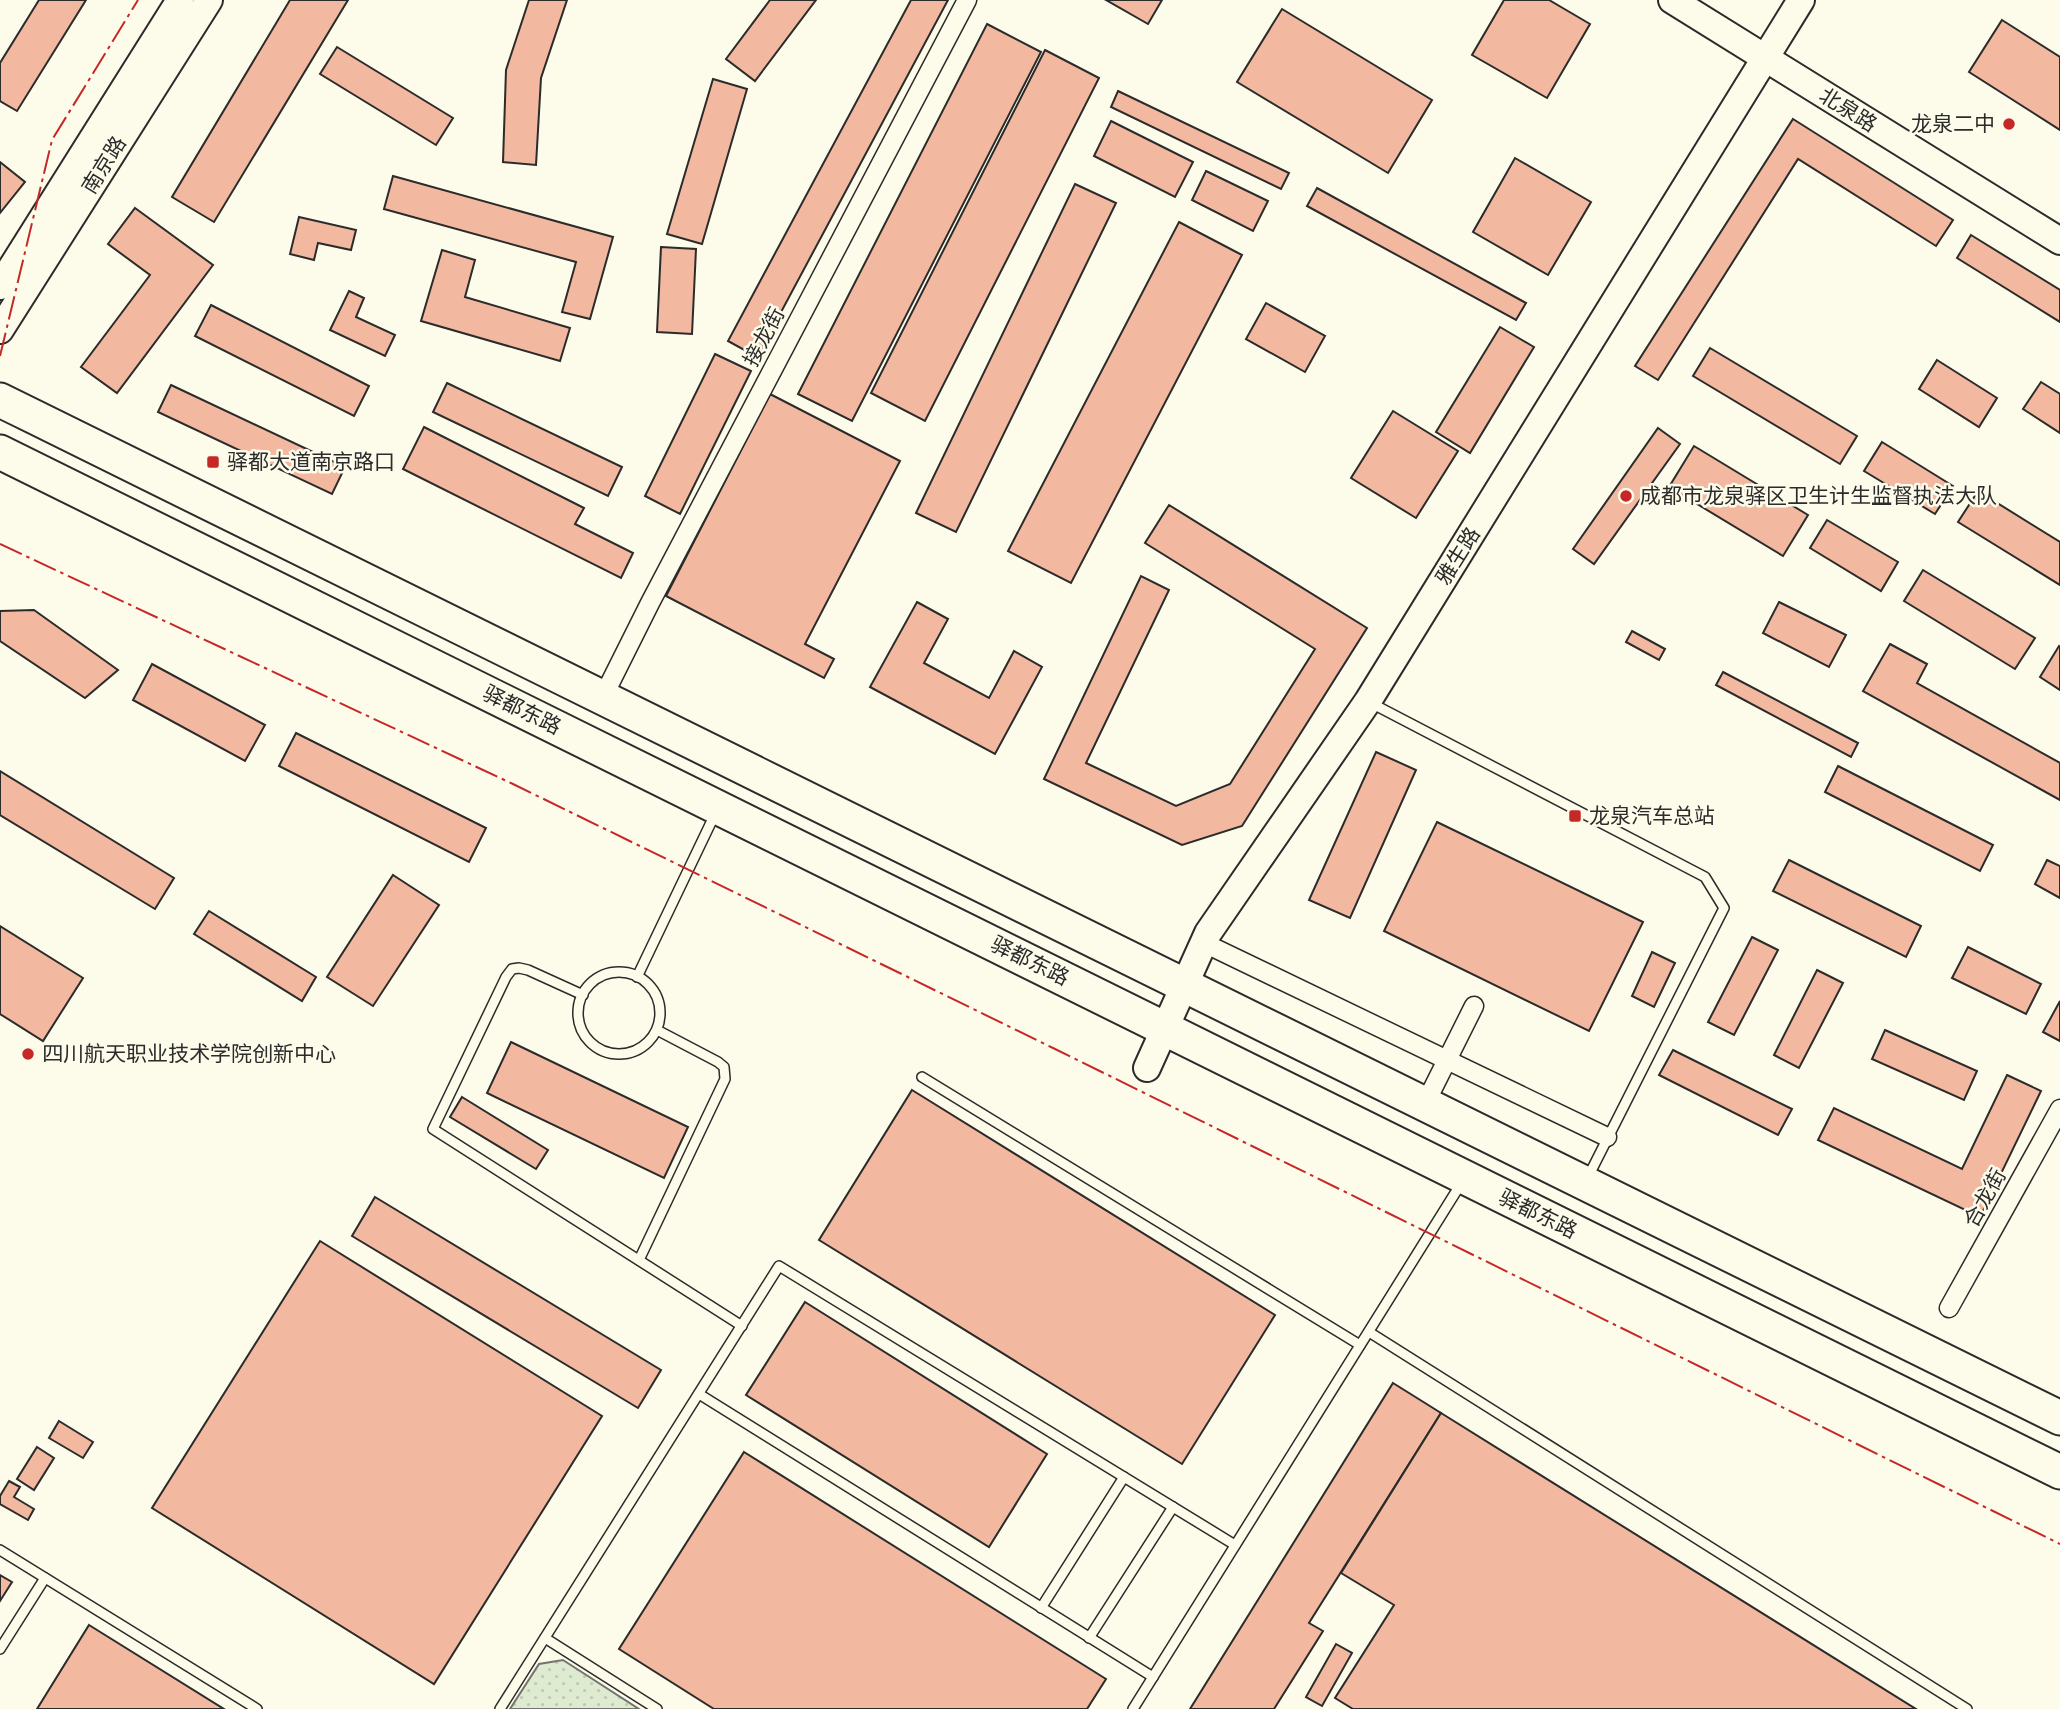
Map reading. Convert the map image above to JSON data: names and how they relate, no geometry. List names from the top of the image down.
{
  "streets": {
    "highway": ["驿都东路"],
    "street": [
      "北泉路",
      "南京路",
      "接龙街",
      "雅生路",
      "合龙街"
    ]
  },
  "crossings": [
    ["北泉路", "雅生路"],
    ["雅生路", "驿都东路"]
  ],
  "places": {
    "other": ["龙泉二中", "成都市龙泉驿区卫生计生监督执法大队", "四川航天职业技术学院创新中心"],
    "transit": ["驿都大道南京路口", "龙泉汽车总站"]
  }
}
